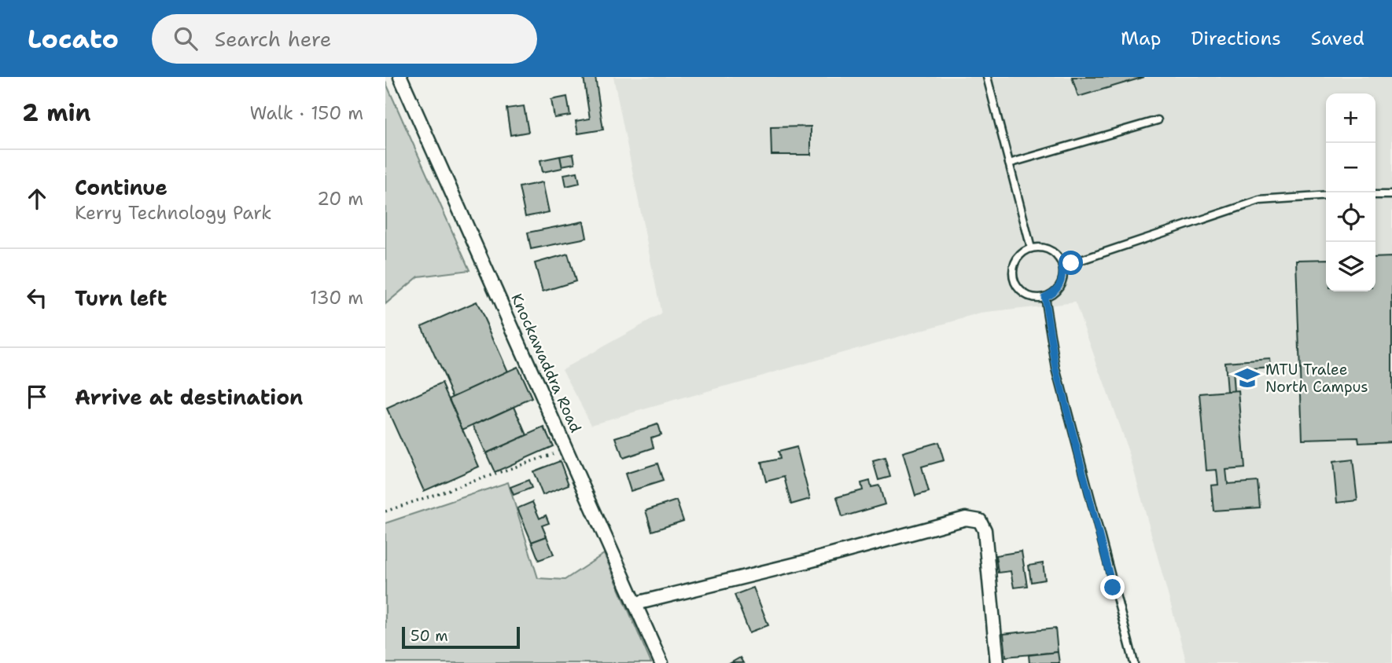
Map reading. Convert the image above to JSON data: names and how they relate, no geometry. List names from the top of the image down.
{
  "streets": {
    "street": ["Knockawaddra Road"]
  },
  "places": {
    "school or university": ["MTU Tralee North Campus"]
  },
  "scale_bar": "50 m",
  "page": {
    "header": "Locato",
    "search": "Search here",
    "nav": ["Map", "Directions", "Saved"],
    "heading": ["2 min", "Walk · 150 m"],
    "map_buttons": ["+", "−"],
    "list": [
      ["Continue", "Kerry Technology Park", "20 m"],
      ["Turn left", "130 m"],
      "Arrive at destination"
    ],
    "scale": "50 m"
  }
}
